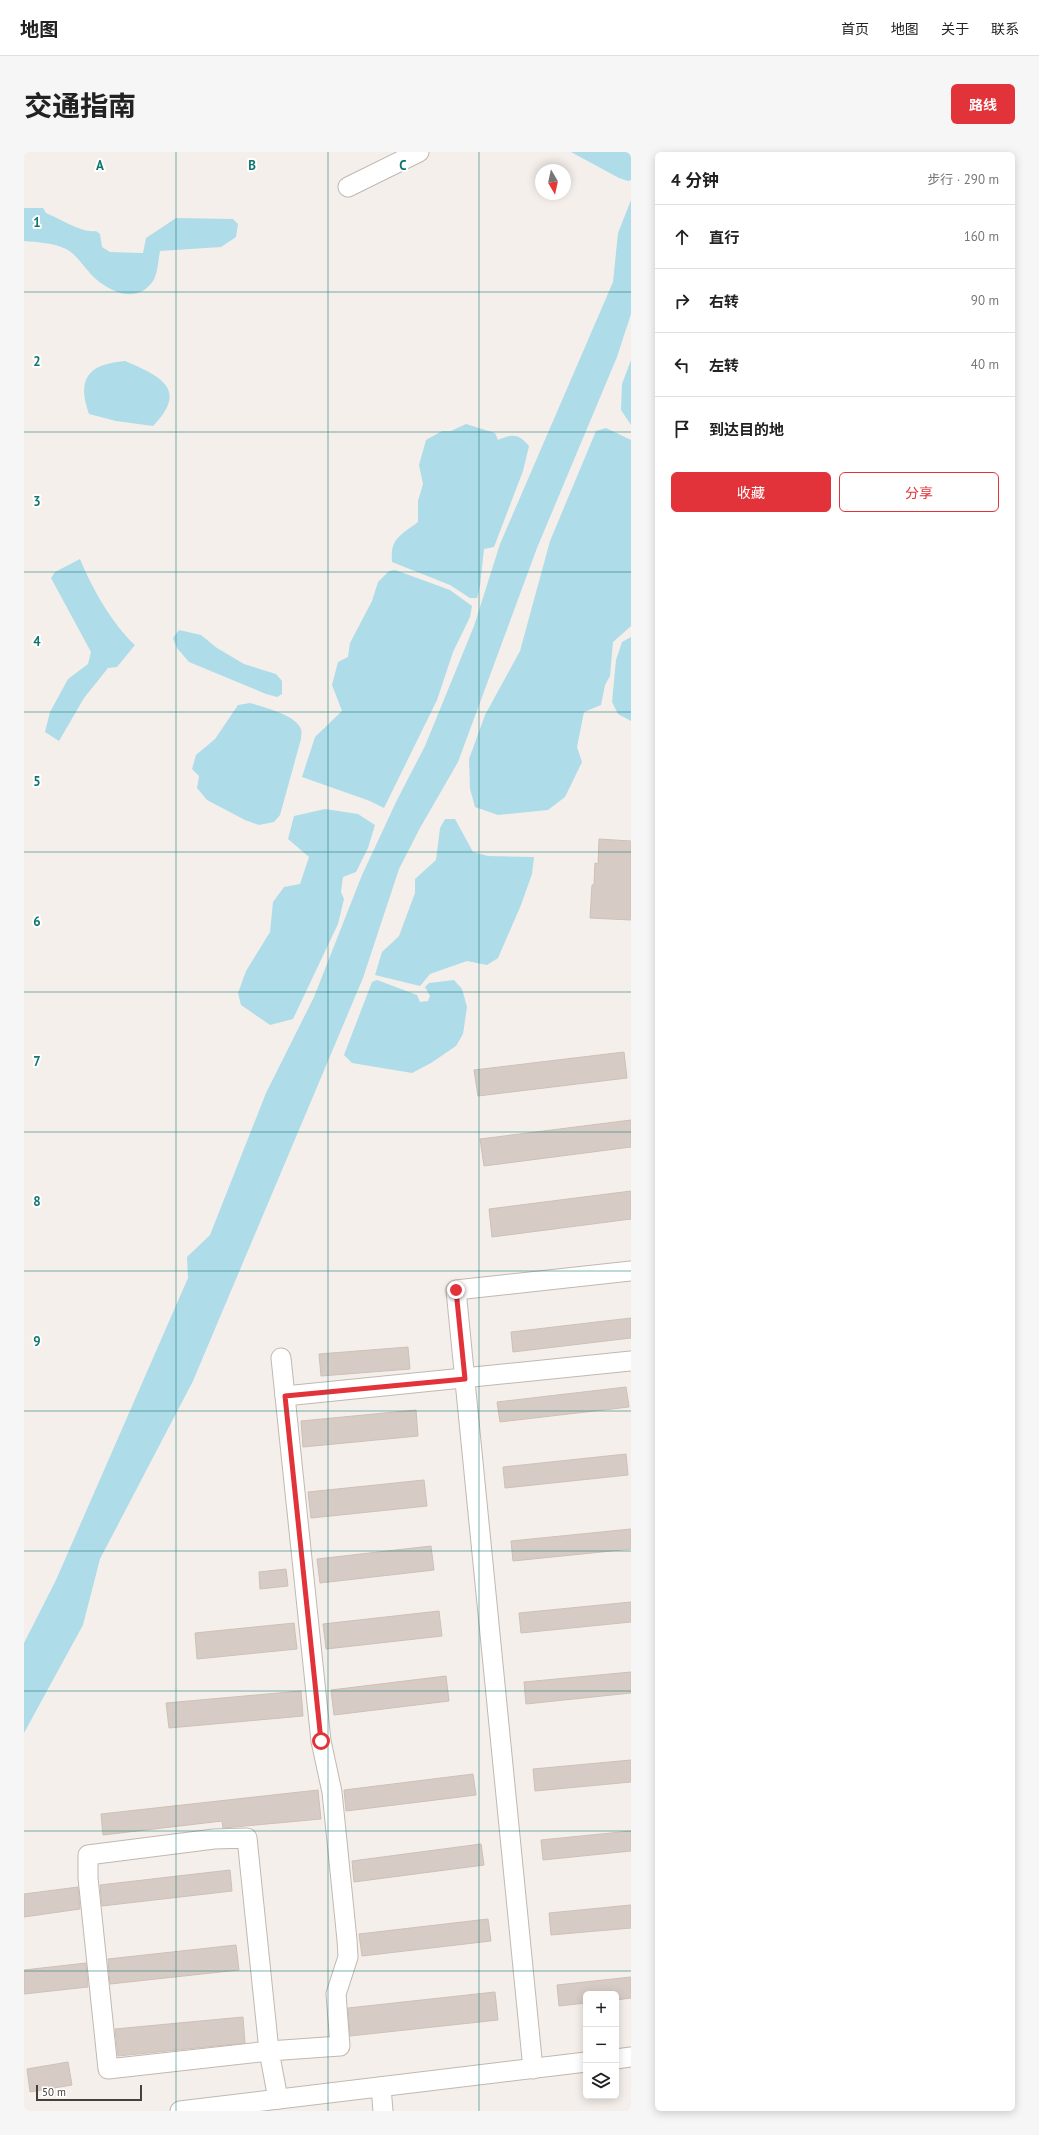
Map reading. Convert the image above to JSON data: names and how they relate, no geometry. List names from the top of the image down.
{
  "scale_bar": "50 m",
  "north": "bottom",
  "page": {
    "header": "地图",
    "nav": [
      "首页",
      "地图",
      "关于",
      "联系"
    ],
    "title": "交通指南",
    "buttons": [
      "路线",
      ["收藏", "分享"]
    ],
    "heading": ["4 分钟", "步行 · 290 m"],
    "list": [
      ["直行", "160 m"],
      ["右转", "90 m"],
      ["左转", "40 m"],
      "到达目的地"
    ],
    "map_buttons": ["+", "−"],
    "scale": "50 m"
  },
  "grid": {
    "columns": ["A", "B", "C"],
    "rows": [
      "1",
      "2",
      "3",
      "4",
      "5",
      "6",
      "7",
      "8",
      "9"
    ]
  }
}
